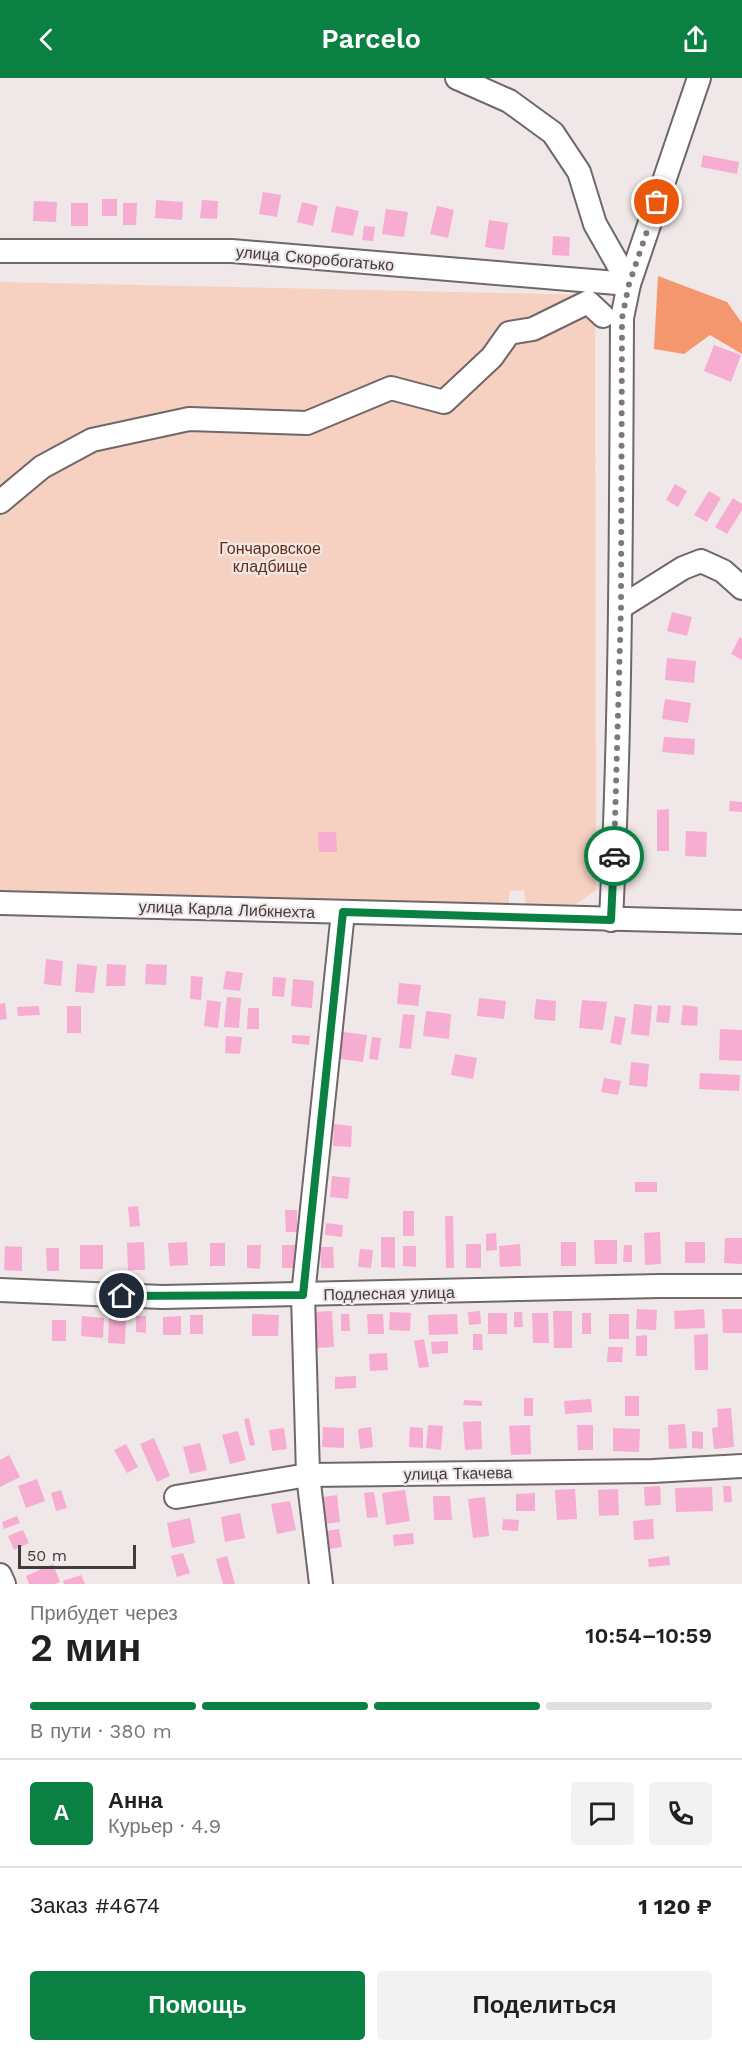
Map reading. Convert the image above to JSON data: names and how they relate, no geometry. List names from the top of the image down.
{
  "streets": {
    "street": [
      "улица Скоробогатько",
      "улица Карла Либкнехта",
      "Подлесная улица",
      "улица Ткачева"
    ]
  },
  "parks": ["Гончаровское кладбище"],
  "scale_bar": "50 m",
  "page": {
    "header": "Parcelo",
    "scale": "50 m",
    "heading": ["2 мин", "Прибудет через", "10:54–10:59"],
    "panel": [
      "Анна",
      "Курьер · 4.9",
      "Заказ #4674",
      "1 120 ₽"
    ],
    "bar": "В пути · 380 m",
    "round": "А",
    "buttons": ["Помощь", "Поделиться"]
  }
}
